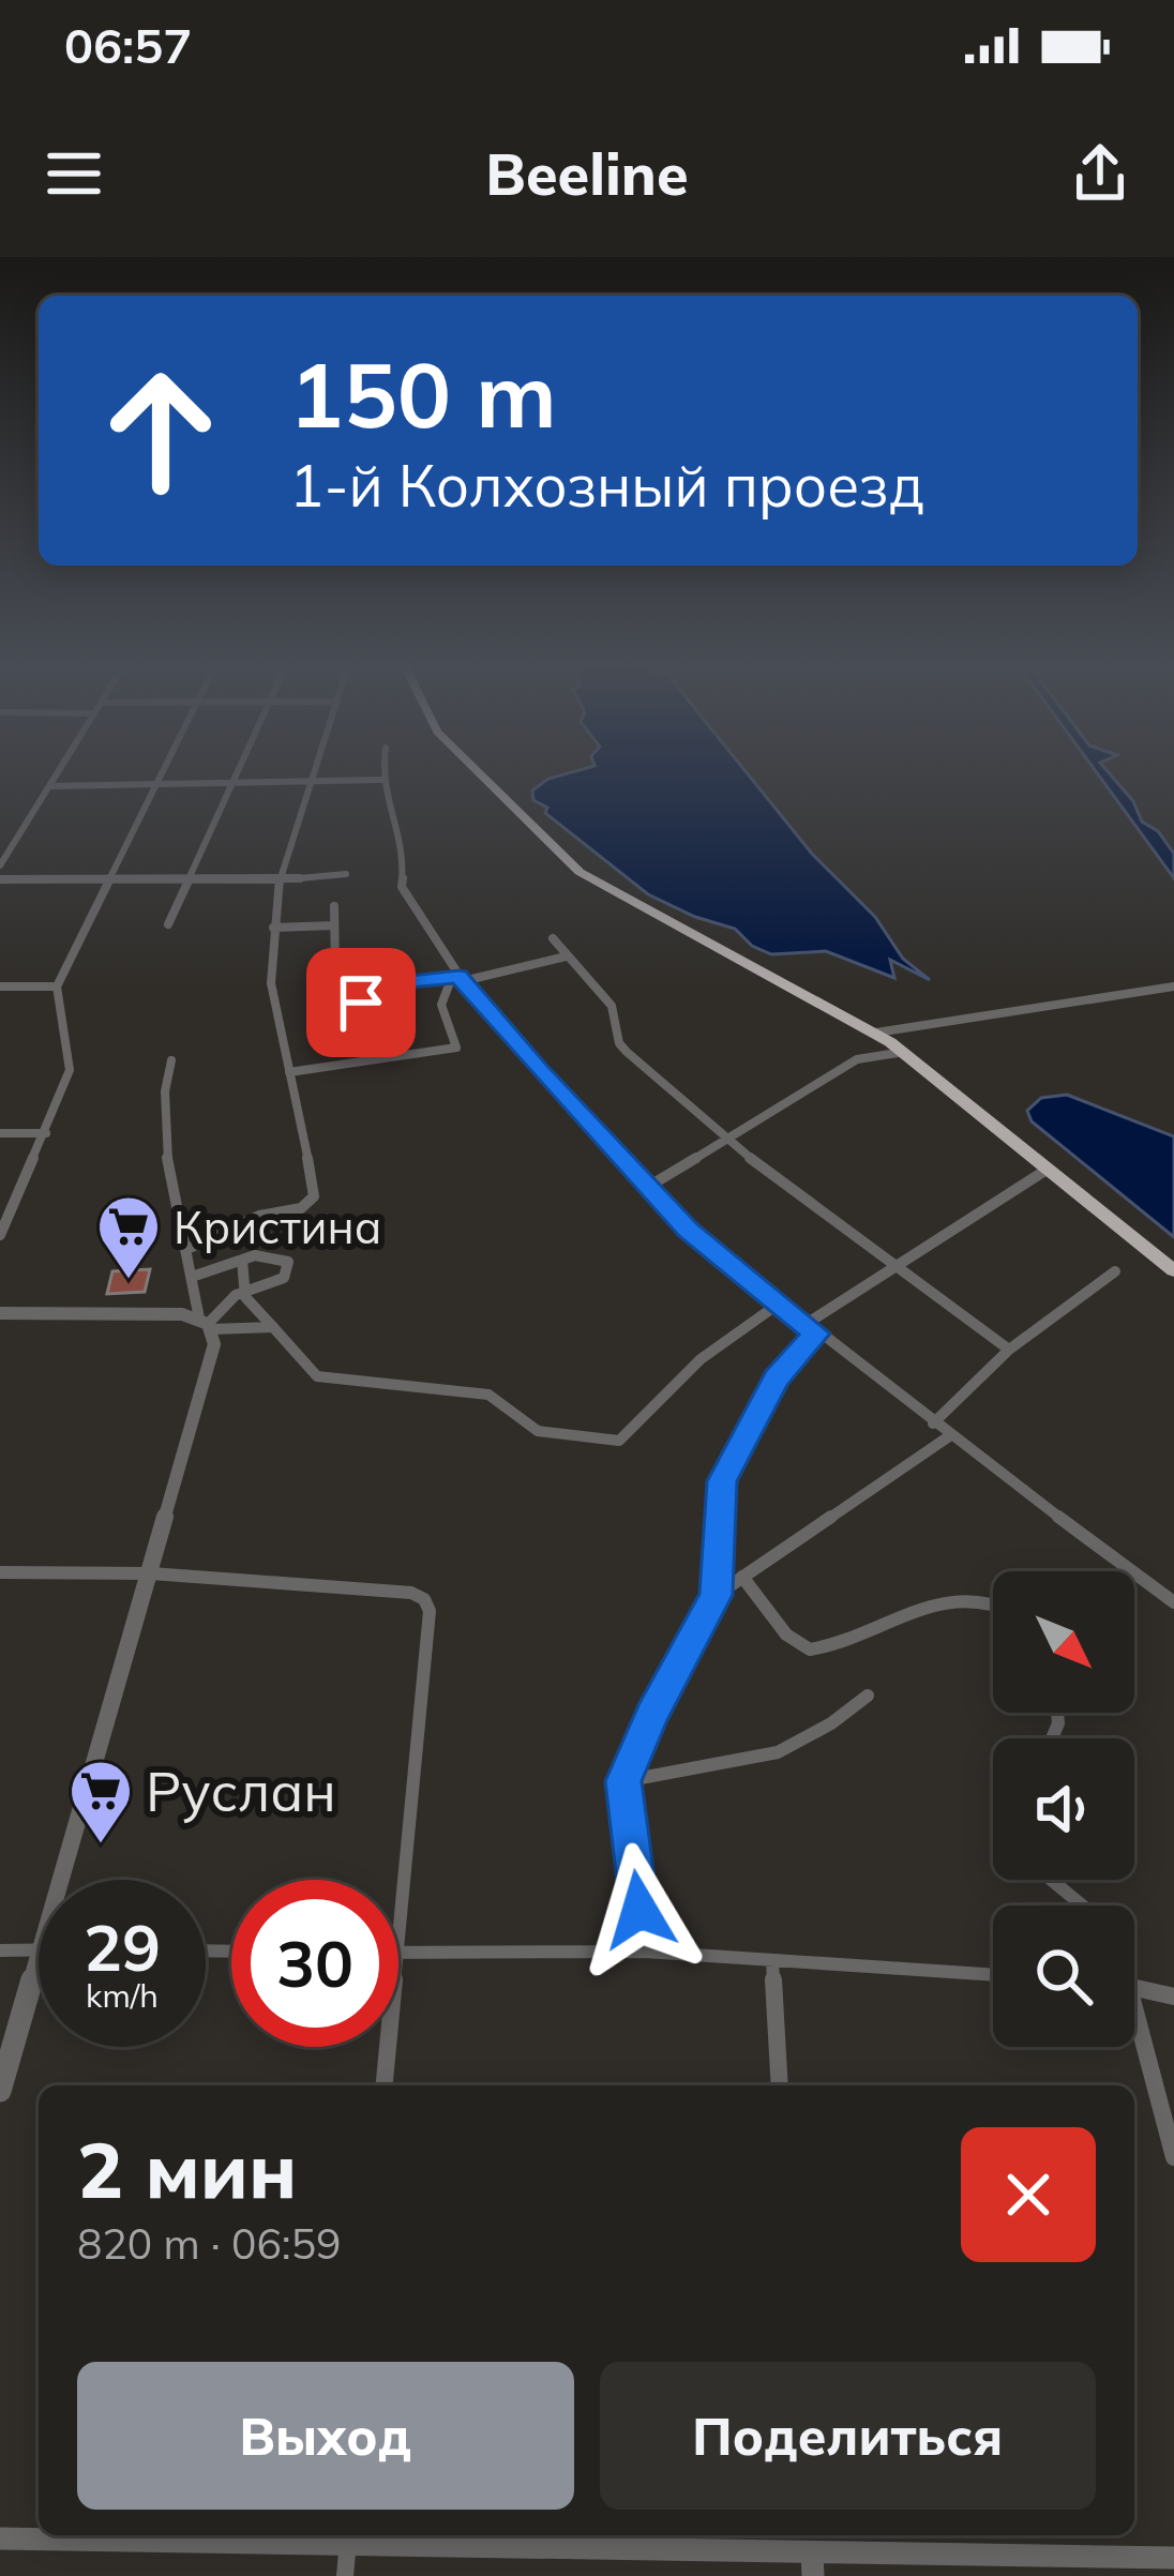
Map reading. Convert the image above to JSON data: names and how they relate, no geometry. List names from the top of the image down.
{
  "places": {
    "supermarket": ["Кристина", "Руслан"]
  },
  "north": "bottom right",
  "page": {
    "status": "06:57",
    "header": "Beeline",
    "turn": ["150 m", "1-й Колхозный проезд"],
    "speed": "29 km/h",
    "limit": "30",
    "heading": ["2 мин", "820 m · 06:59"],
    "buttons": ["Выход", "Поделиться"]
  }
}
